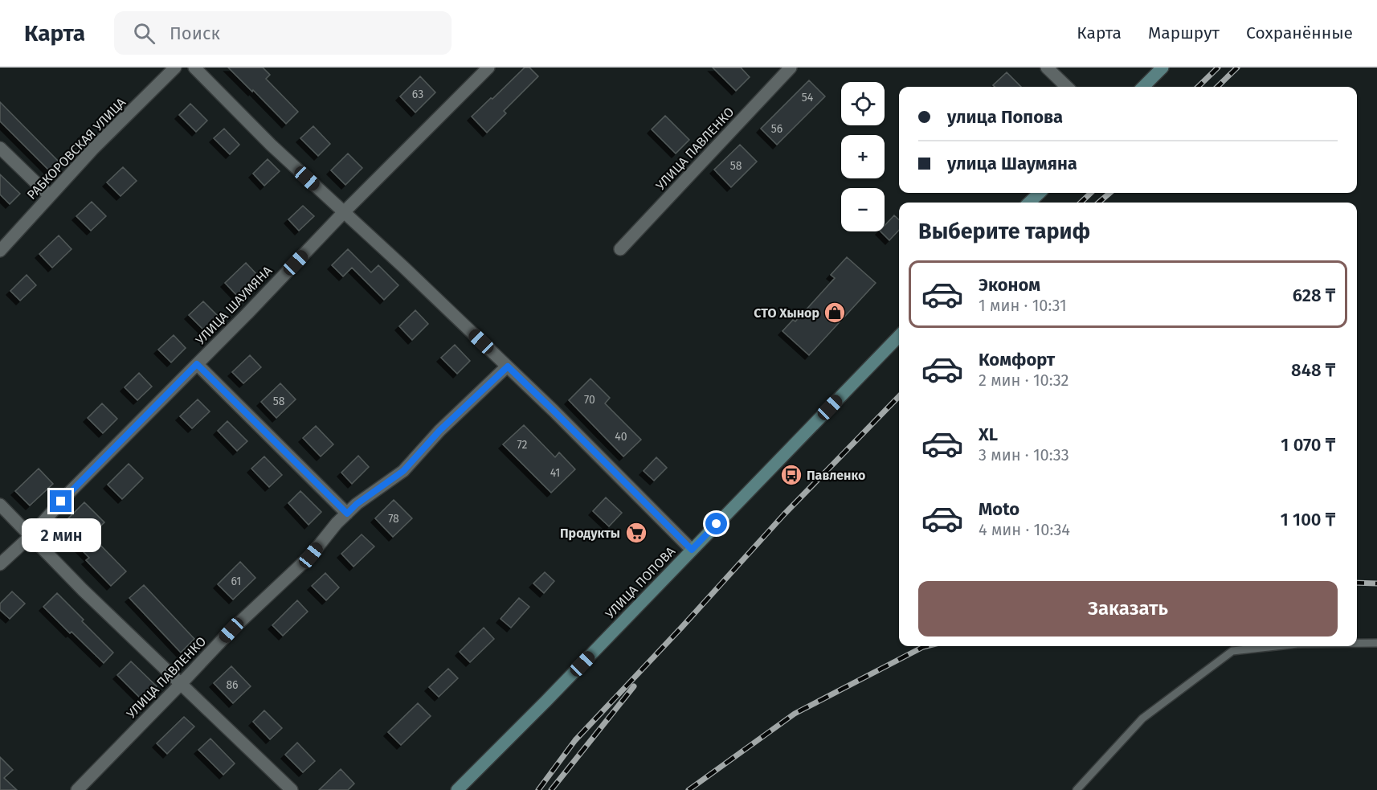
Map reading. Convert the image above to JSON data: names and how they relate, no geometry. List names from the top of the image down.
{
  "streets": {
    "main road": ["УЛИЦА ПОПОВА"],
    "street": ["РАБКОРОВСКАЯ УЛИЦА", "УЛИЦА ПАВЛЕНКО", "УЛИЦА ШАУМЯНА"]
  },
  "places": {
    "shop": ["СТО Хынор"],
    "bus stop": ["Павленко"],
    "supermarket": ["Продукты"]
  },
  "house_numbers": [
    "63",
    "54",
    "56",
    "58",
    "70",
    "58",
    "40",
    "72",
    "41",
    "78",
    "61",
    "86"
  ],
  "page": {
    "header": "Карта",
    "search": "Поиск",
    "nav": ["Карта", "Маршрут", "Сохранённые"],
    "map_buttons": ["+", "−"],
    "banner": ["улица Попова", "улица Шаумяна"],
    "heading": "Выберите тариф",
    "list": [
      {
        "name": "Эконом",
        "note": "1 мин · 10:31",
        "value": "628 ₸"
      },
      {
        "name": "Комфорт",
        "note": "2 мин · 10:32",
        "value": "848 ₸"
      },
      {
        "name": "XL",
        "note": "3 мин · 10:33",
        "value": "1 070 ₸"
      },
      {
        "name": "Moto",
        "note": "4 мин · 10:34",
        "value": "1 100 ₸"
      }
    ],
    "bubble": "2 мин",
    "buttons": "Заказать"
  }
}
